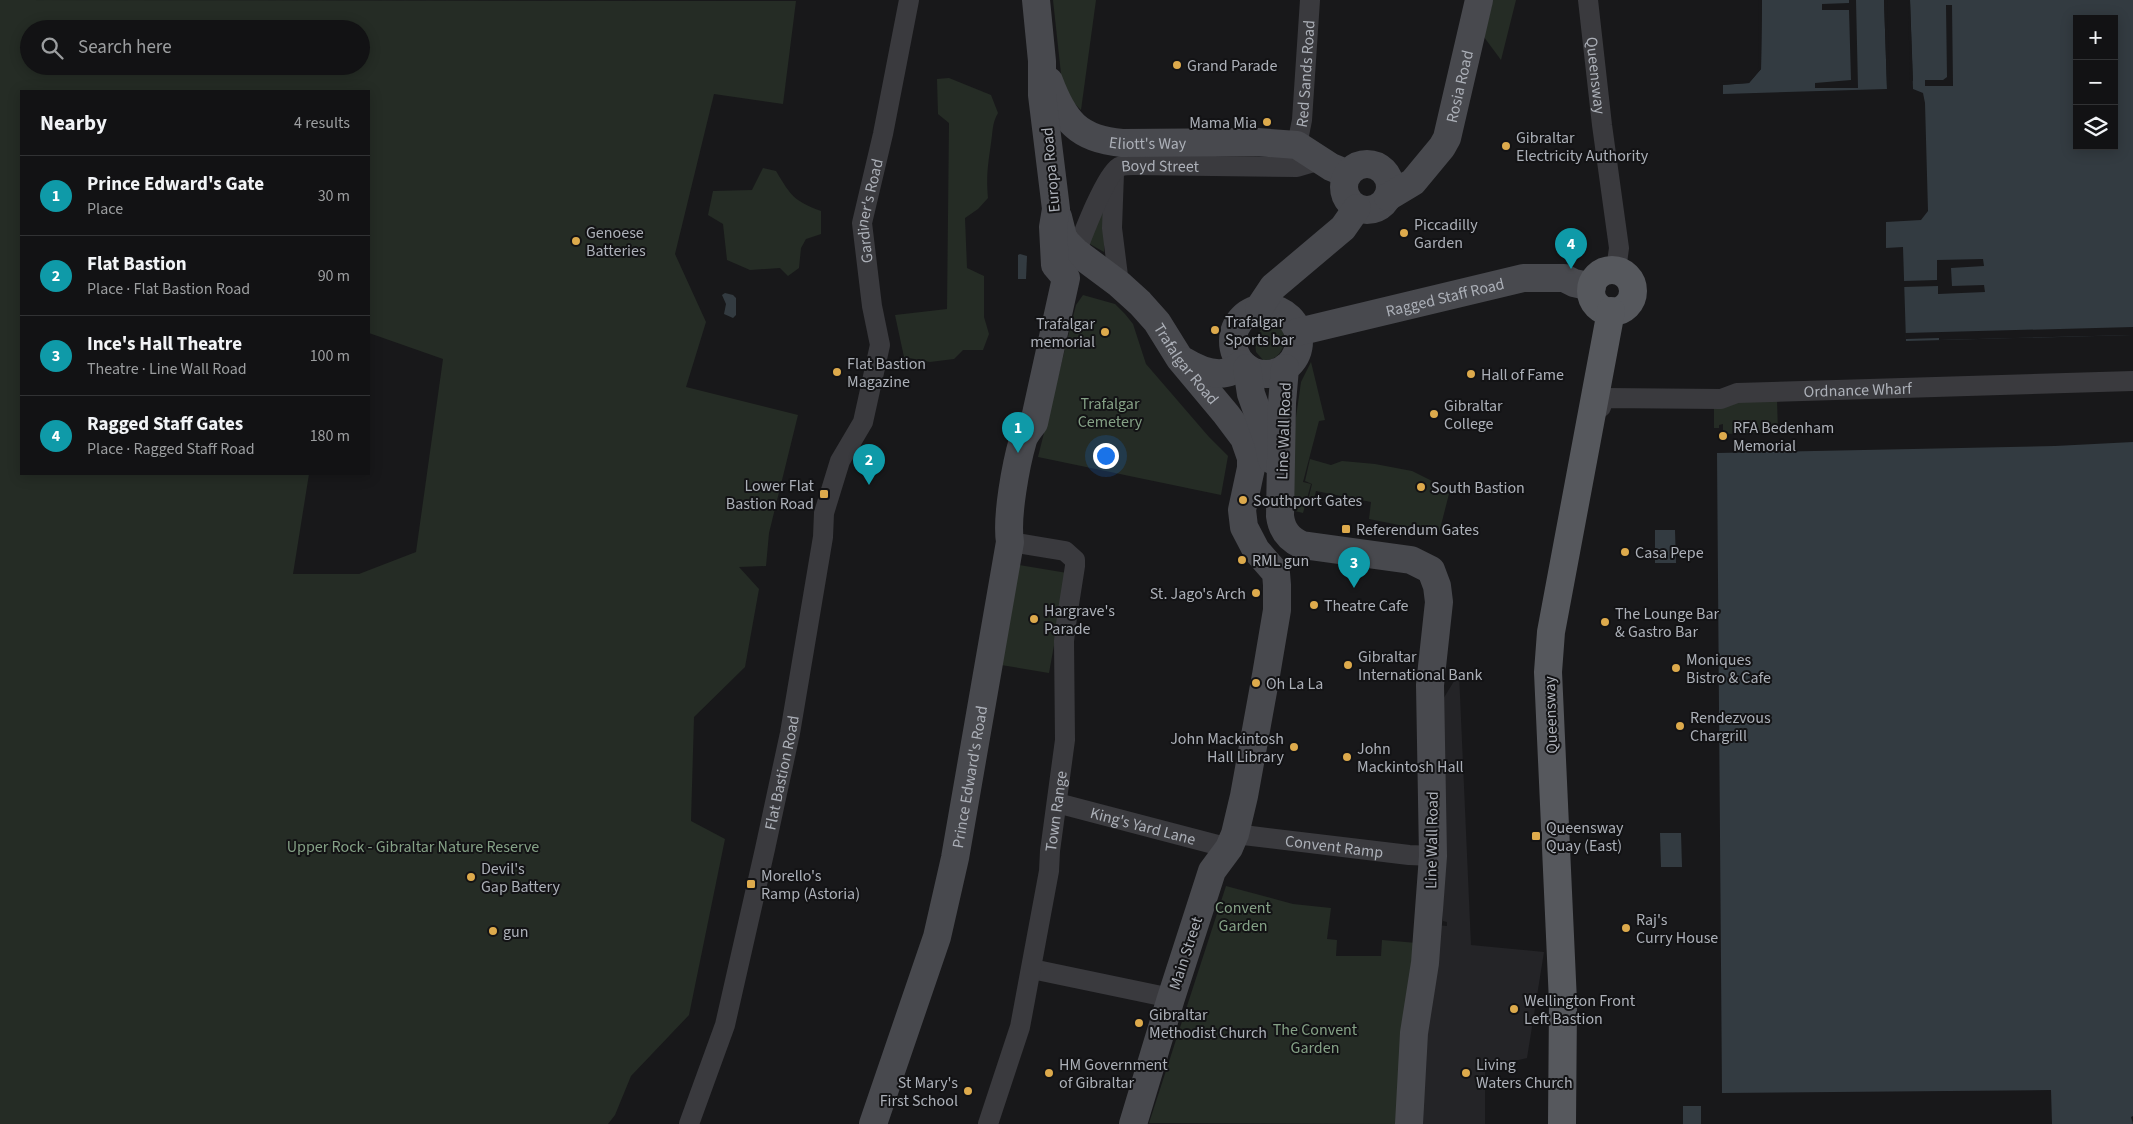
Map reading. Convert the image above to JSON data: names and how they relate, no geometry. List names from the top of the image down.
{
  "streets": {
    "main road": ["Queensway"],
    "street": [
      "Red Sands Road",
      "Rosia Road",
      "Eliott's Way",
      "Boyd Street",
      "Europa Road",
      "Gardiner's Road",
      "Ragged Staff Road",
      "Trafalgar Road",
      "Ordnance Wharf",
      "Line Wall Road",
      "Flat Bastion Road",
      "Prince Edward's Road",
      "Town Range",
      "King's Yard Lane",
      "Convent Ramp",
      "Main Street"
    ]
  },
  "crossings": [
    ["Red Sands Road", "Eliott's Way"],
    ["Queensway", "Ragged Staff Road"],
    ["Queensway", "Ordnance Wharf"],
    ["Eliott's Way", "Europa Road"],
    ["Boyd Street", "Trafalgar Road"],
    ["Europa Road", "Trafalgar Road"],
    ["Europa Road", "Prince Edward's Road"],
    ["Gardiner's Road", "Flat Bastion Road"],
    ["Ragged Staff Road", "Line Wall Road"],
    ["Ragged Staff Road", "Main Street"],
    ["Trafalgar Road", "Main Street"],
    ["Line Wall Road", "Convent Ramp"],
    ["Line Wall Road", "Main Street"],
    ["Prince Edward's Road", "Town Range"],
    ["Town Range", "King's Yard Lane"],
    ["King's Yard Lane", "Convent Ramp"],
    ["King's Yard Lane", "Main Street"],
    ["Convent Ramp", "Main Street"]
  ],
  "parks": [
    "Trafalgar Cemetery",
    "Upper Rock - Gibraltar Nature Reserve",
    "Convent Garden",
    "The Convent Garden"
  ],
  "places": {
    "other": [
      "Grand Parade",
      "Mama Mia",
      "Gibraltar Electricity Authority",
      "Piccadilly Garden",
      "Genoese Batteries",
      "Trafalgar Sports bar",
      "Trafalgar memorial",
      "Flat Bastion Magazine",
      "Hall of Fame",
      "Gibraltar College",
      "RFA Bedenham Memorial",
      "South Bastion",
      "Southport Gates",
      "Casa Pepe",
      "RML gun",
      "St. Jago's Arch",
      "Theatre Cafe",
      "Hargrave's Parade",
      "The Lounge Bar & Gastro Bar",
      "Gibraltar International Bank",
      "Moniques Bistro & Cafe",
      "Oh La La",
      "Rendezvous Chargrill",
      "John Mackintosh Hall Library",
      "John Mackintosh Hall",
      "Devil's Gap Battery",
      "Raj's Curry House",
      "gun",
      "Wellington Front Left Bastion",
      "Gibraltar Methodist Church",
      "HM Government of Gibraltar",
      "Living Waters Church",
      "St Mary's First School"
    ],
    "transit": [
      "Lower Flat Bastion Road",
      "Referendum Gates",
      "Queensway Quay (East)",
      "Morello's Ramp (Astoria)"
    ]
  },
  "page": {
    "map_buttons": ["+", "−"],
    "search": "Search here",
    "heading": ["Nearby", "4 results"],
    "list": [
      {
        "mark": "1",
        "name": "Prince Edward's Gate",
        "note": "Place",
        "value": "30 m"
      },
      {
        "mark": "2",
        "name": "Flat Bastion",
        "note": "Place · Flat Bastion Road",
        "value": "90 m"
      },
      {
        "mark": "3",
        "name": "Ince's Hall Theatre",
        "note": "Theatre · Line Wall Road",
        "value": "100 m"
      },
      {
        "mark": "4",
        "name": "Ragged Staff Gates",
        "note": "Place · Ragged Staff Road",
        "value": "180 m"
      }
    ],
    "pins": [
      "4",
      "1",
      "2",
      "3"
    ]
  }
}
